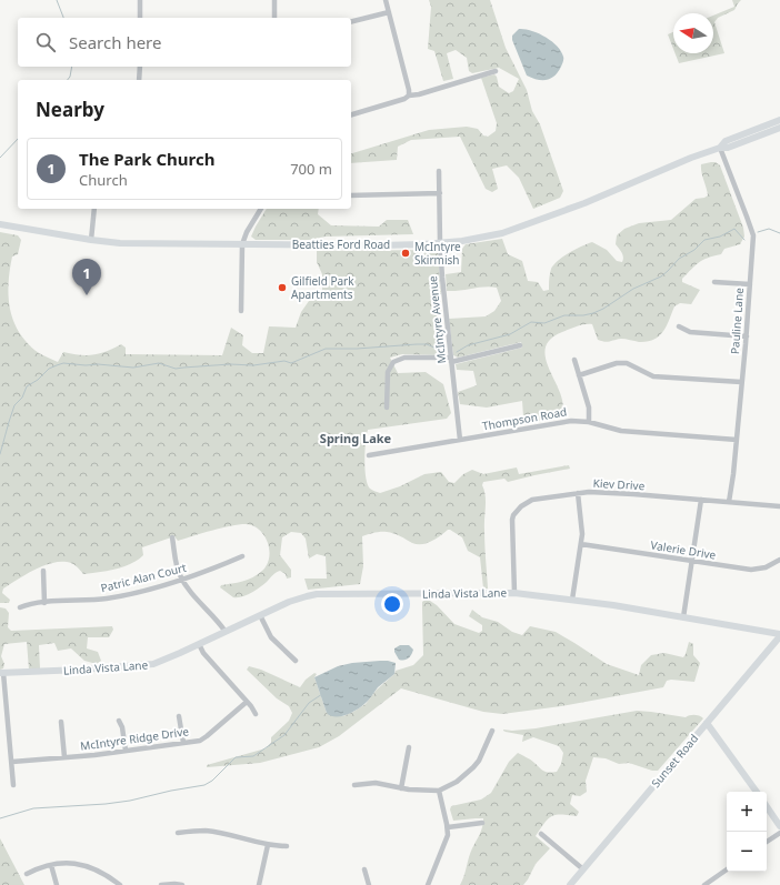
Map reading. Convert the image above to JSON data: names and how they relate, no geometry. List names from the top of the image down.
{
  "streets": {
    "main road": ["Beatties Ford Road", "Linda Vista Lane", "Sunset Road"],
    "street": [
      "McIntyre Avenue",
      "Pauline Lane",
      "Thompson Road",
      "Kiev Drive",
      "Valerie Drive",
      "Patric Alan Court",
      "McIntyre Ridge Drive"
    ]
  },
  "crossings": [
    ["Beatties Ford Road", "McIntyre Avenue"],
    ["Beatties Ford Road", "Pauline Lane"],
    ["McIntyre Avenue", "Thompson Road"],
    ["Pauline Lane", "Thompson Road"],
    ["Pauline Lane", "Kiev Drive"],
    ["Kiev Drive", "Linda Vista Lane"],
    ["Linda Vista Lane", "Sunset Road"]
  ],
  "districts": ["Spring Lake"],
  "places": ["McIntyre Skirmish", "Gilfield Park Apartments"],
  "north": "left",
  "page": {
    "search": "Search here",
    "heading": "Nearby",
    "list": [
      {
        "mark": "1",
        "name": "The Park Church",
        "note": "Church",
        "value": "700 m"
      }
    ],
    "pins": "1",
    "map_buttons": ["+", "−"]
  }
}
